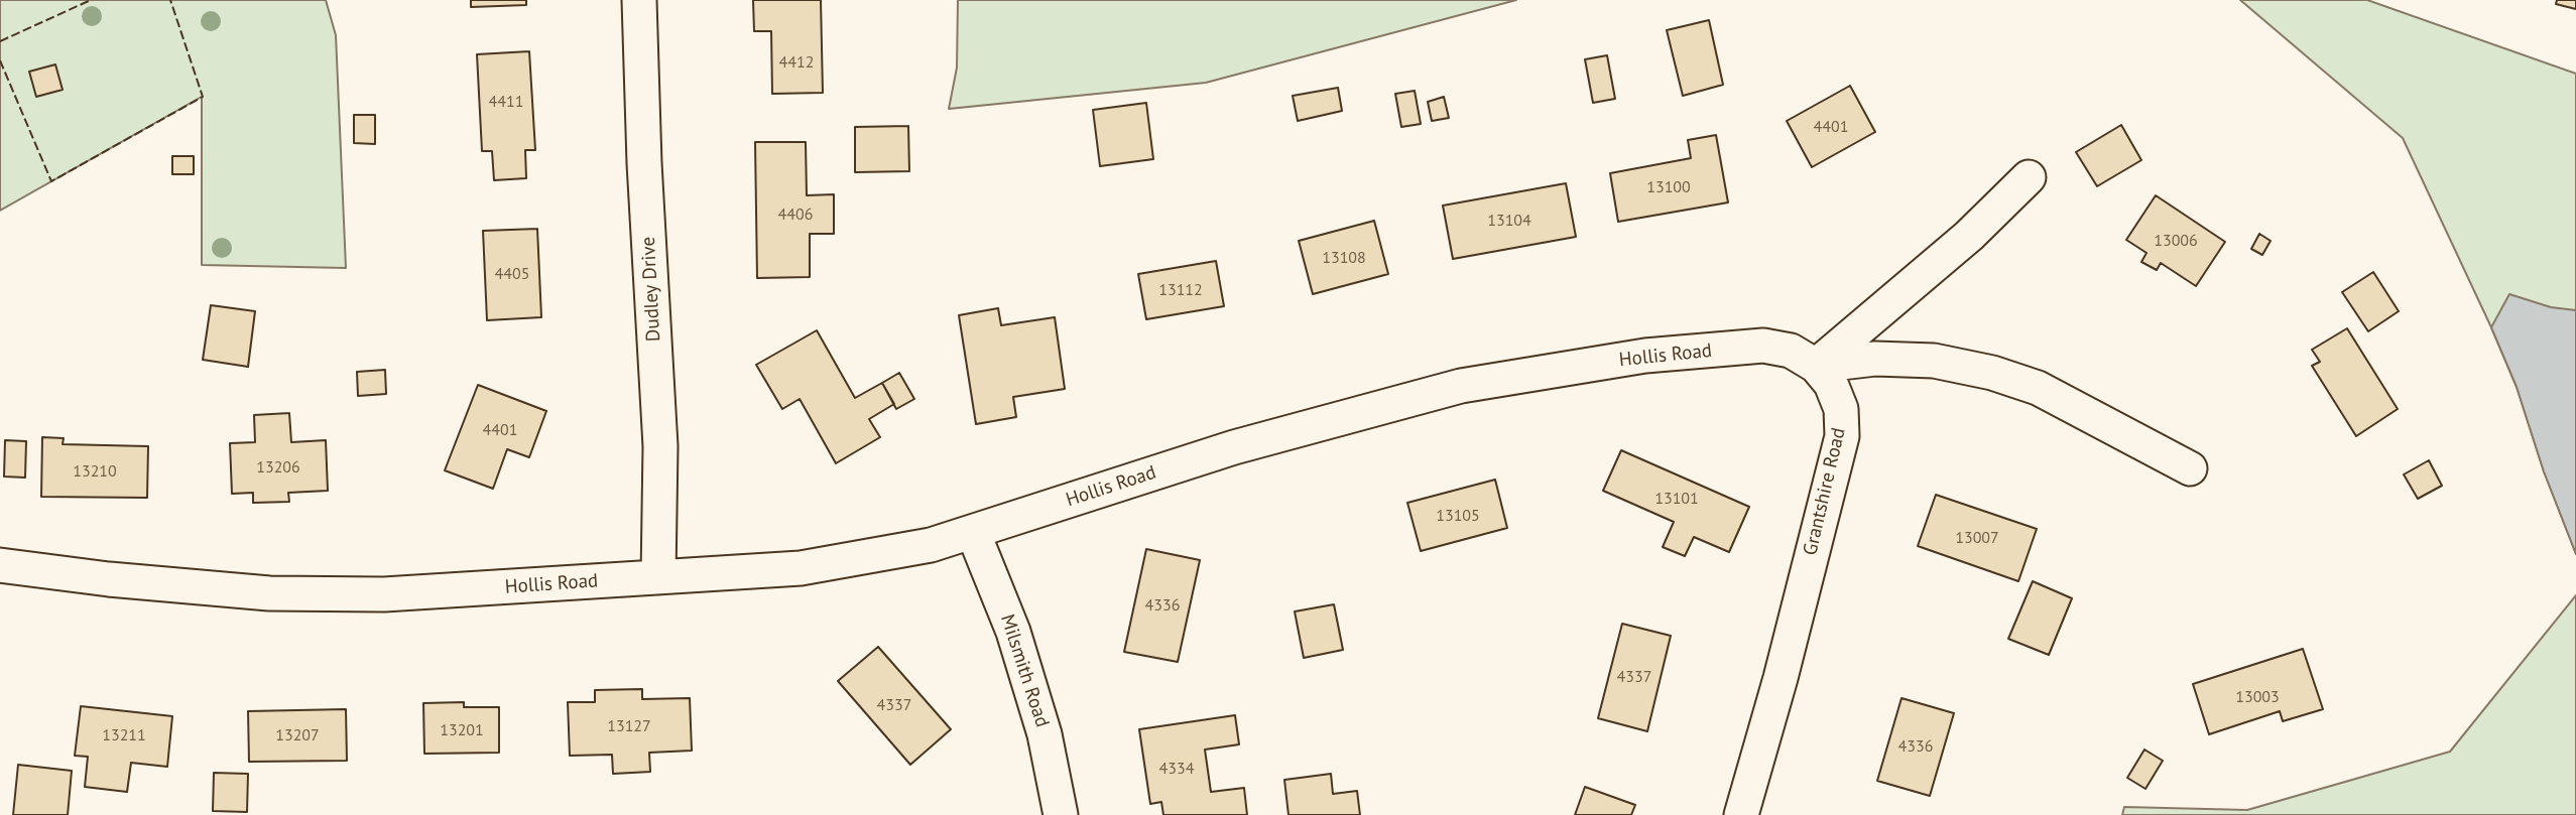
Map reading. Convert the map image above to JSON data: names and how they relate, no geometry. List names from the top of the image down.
{
  "streets": {
    "street": [
      "Dudley Drive",
      "Hollis Road",
      "Grantshire Road",
      "Milsmith Road"
    ]
  },
  "crossings": [
    ["Dudley Drive", "Hollis Road"],
    ["Hollis Road", "Grantshire Road"],
    ["Hollis Road", "Milsmith Road"]
  ],
  "house_numbers": [
    "4412",
    "4411",
    "4401",
    "13100",
    "4406",
    "13104",
    "13006",
    "13108",
    "4405",
    "13112",
    "4401",
    "13206",
    "13210",
    "13101",
    "13105",
    "13007",
    "4336",
    "4337",
    "13003",
    "4337",
    "13127",
    "13201",
    "13211",
    "13207",
    "4336",
    "4334"
  ]
}
